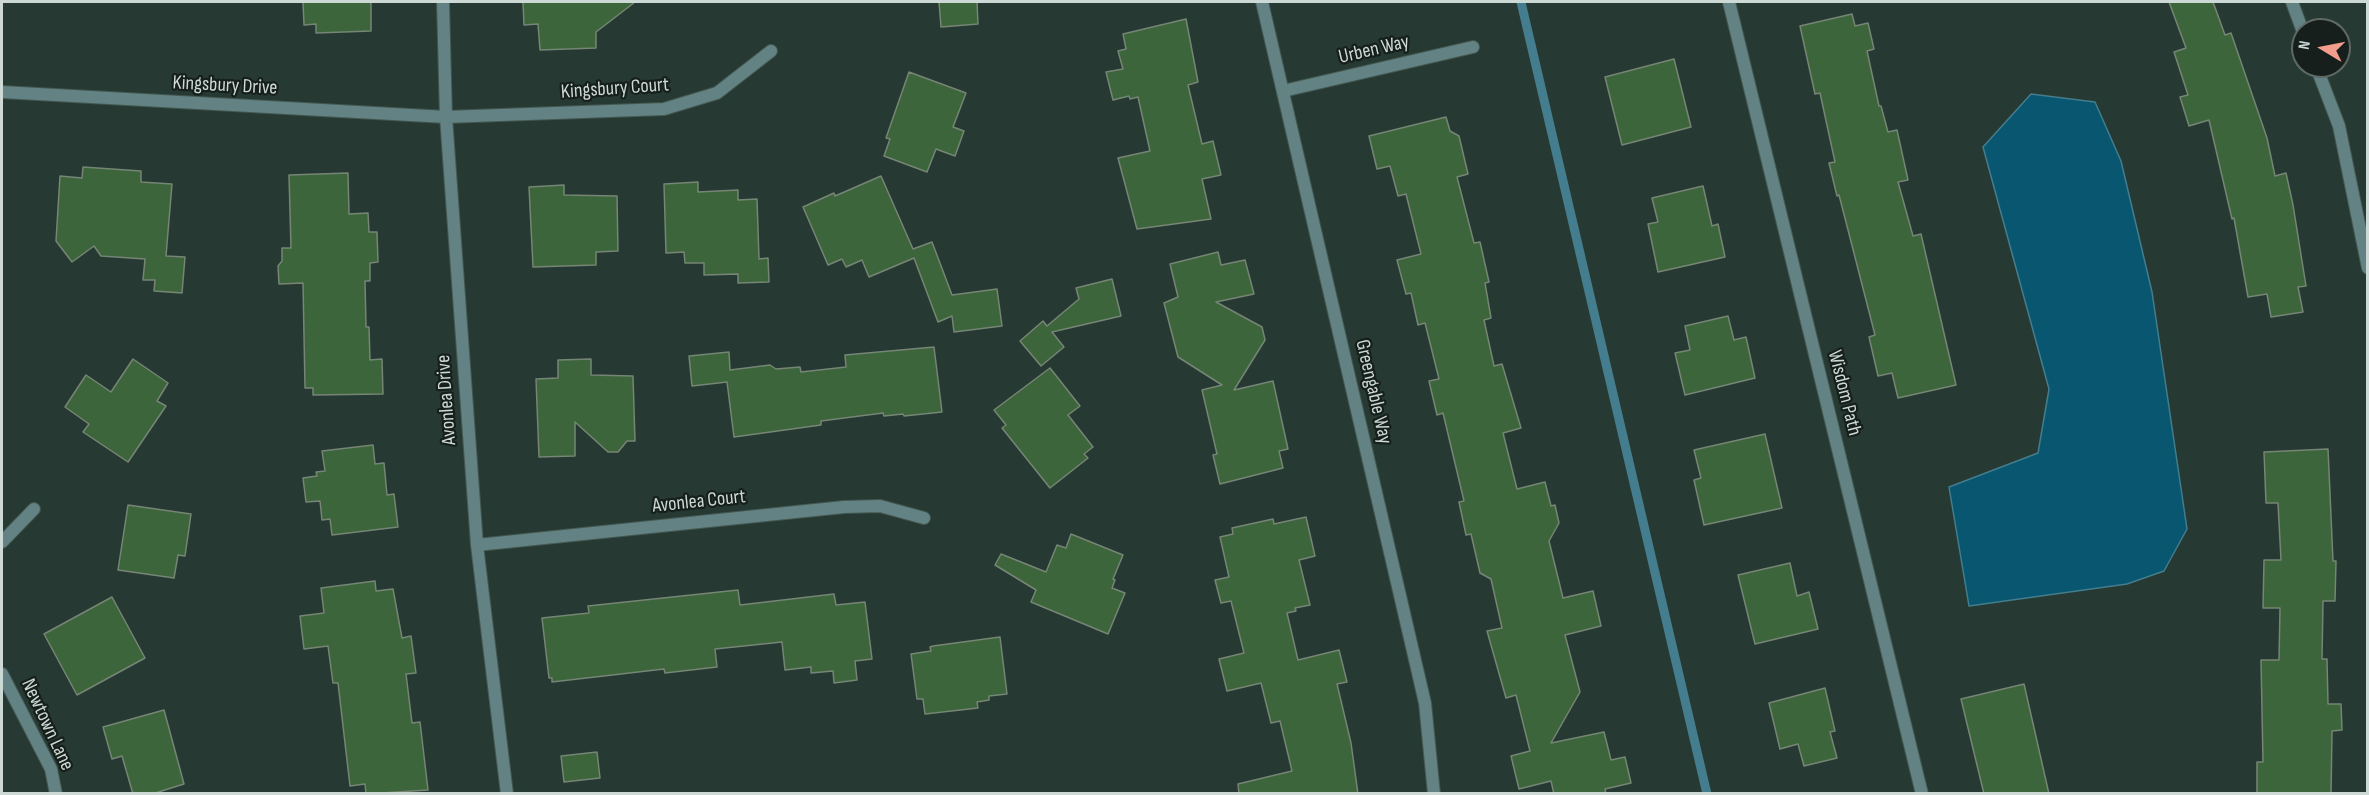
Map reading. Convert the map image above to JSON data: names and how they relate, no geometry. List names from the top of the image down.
{
  "streets": {
    "street": [
      "Urben Way",
      "Kingsbury Drive",
      "Kingsbury Court",
      "Greengable Way",
      "Wisdom Path",
      "Avonlea Drive",
      "Avonlea Court",
      "Newtown Lane"
    ]
  },
  "crossings": [
    ["Urben Way", "Greengable Way"],
    ["Kingsbury Drive", "Kingsbury Court"],
    ["Kingsbury Drive", "Avonlea Drive"],
    ["Kingsbury Court", "Avonlea Drive"],
    ["Avonlea Drive", "Avonlea Court"]
  ],
  "north": "left"
}
